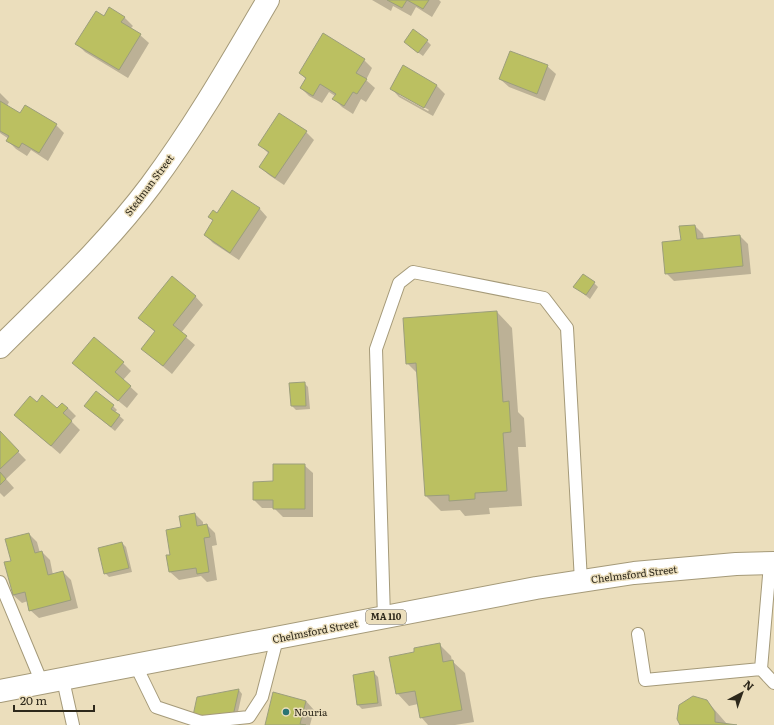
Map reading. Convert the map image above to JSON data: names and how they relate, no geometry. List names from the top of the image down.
{
  "streets": {
    "main road": ["Stedman Street", "Chelmsford Street", "MA 110"]
  },
  "places": ["Nouria"],
  "scale_bar": "20 m",
  "north": "top right"
}
